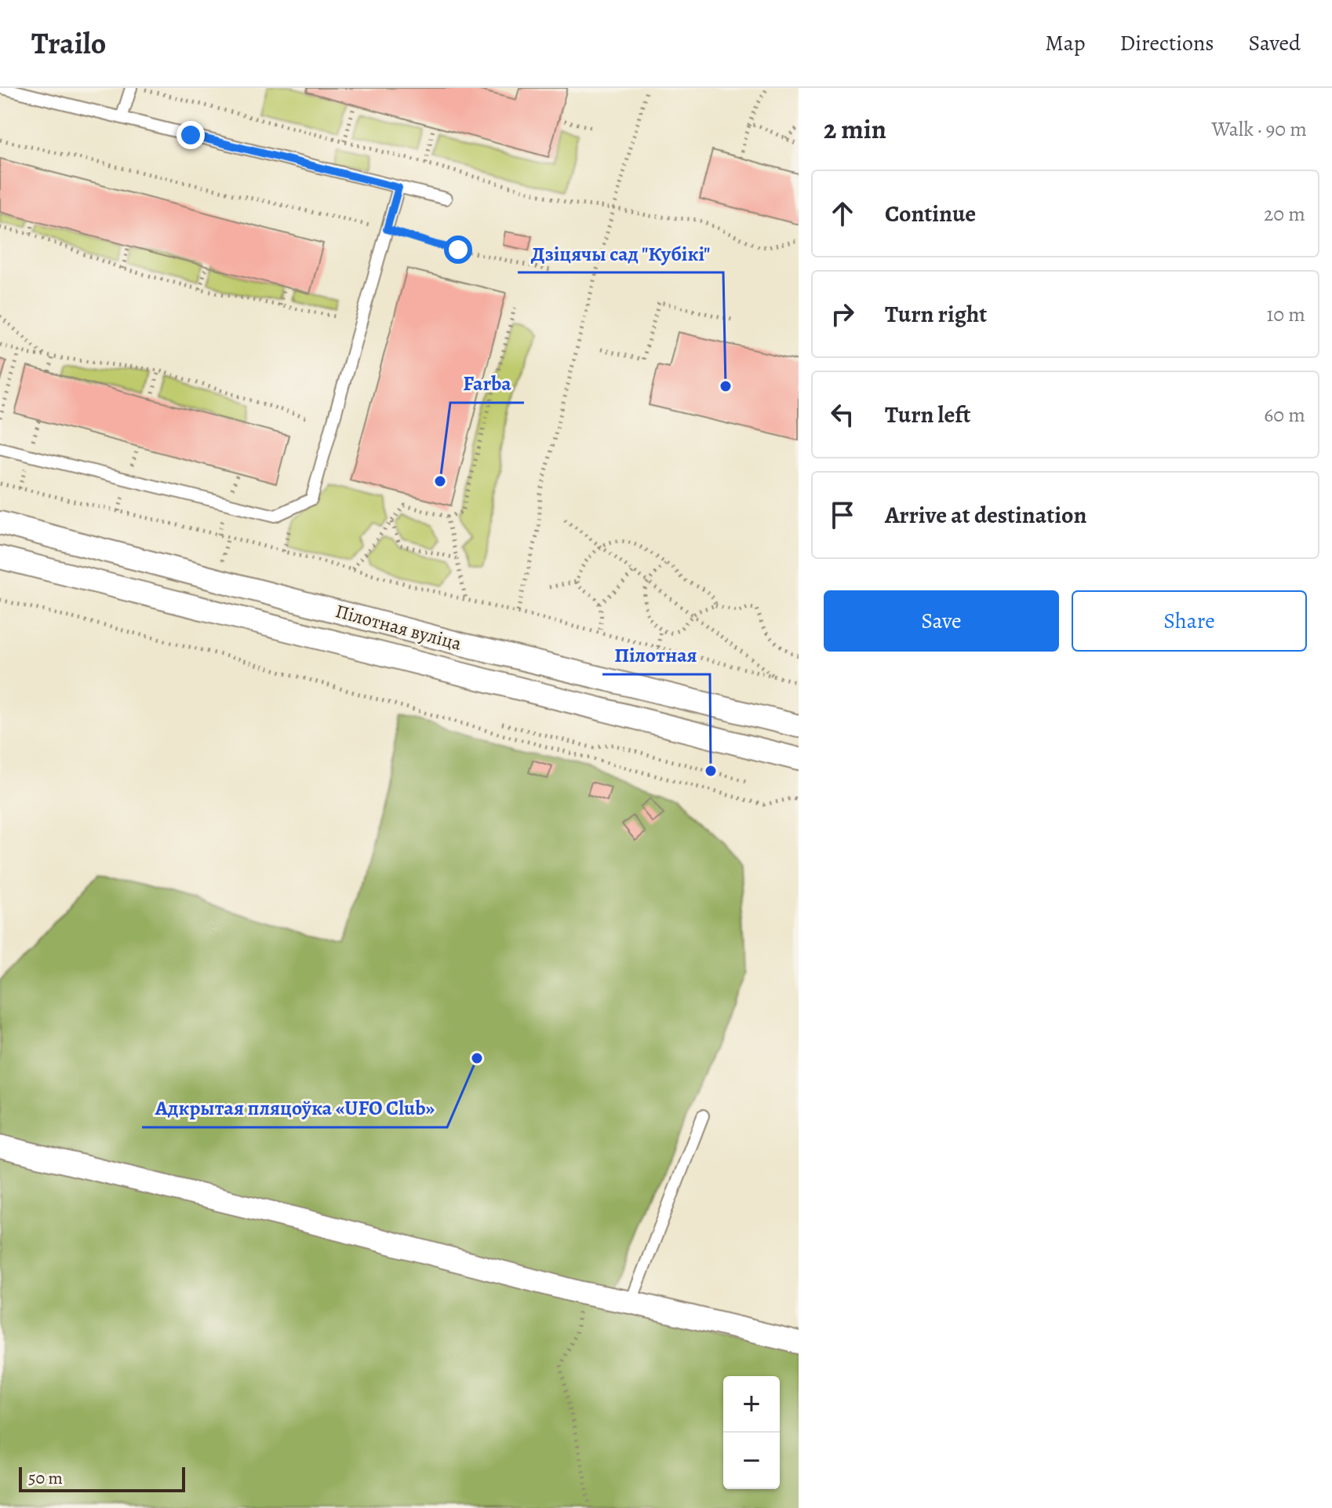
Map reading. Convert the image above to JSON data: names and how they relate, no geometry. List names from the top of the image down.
{
  "streets": {
    "street": ["Пілотная вуліца"]
  },
  "places": [
    "Дзіцячы сад \"Кубікі\"",
    "Farba",
    "Пілотная",
    "Адкрытая пляцоўка «UFO Club»"
  ],
  "scale_bar": "50 m",
  "page": {
    "header": "Trailo",
    "nav": ["Map", "Directions", "Saved"],
    "heading": ["2 min", "Walk · 90 m"],
    "list": [
      ["Continue", "20 m"],
      ["Turn right", "10 m"],
      ["Turn left", "60 m"],
      "Arrive at destination"
    ],
    "buttons": ["Save", "Share"],
    "map_buttons": ["+", "−"],
    "scale": "50 m"
  }
}
